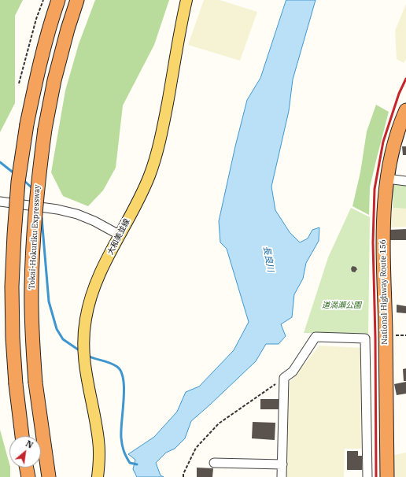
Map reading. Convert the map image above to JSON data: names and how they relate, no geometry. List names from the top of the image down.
{
  "streets": {
    "highway": ["Tokai-Hokuriku Expressway", "National Highway Route 156"],
    "main road": ["大和美並線"]
  },
  "water": ["長良川"],
  "parks": ["道満瀬公園"],
  "north": "top right"
}
